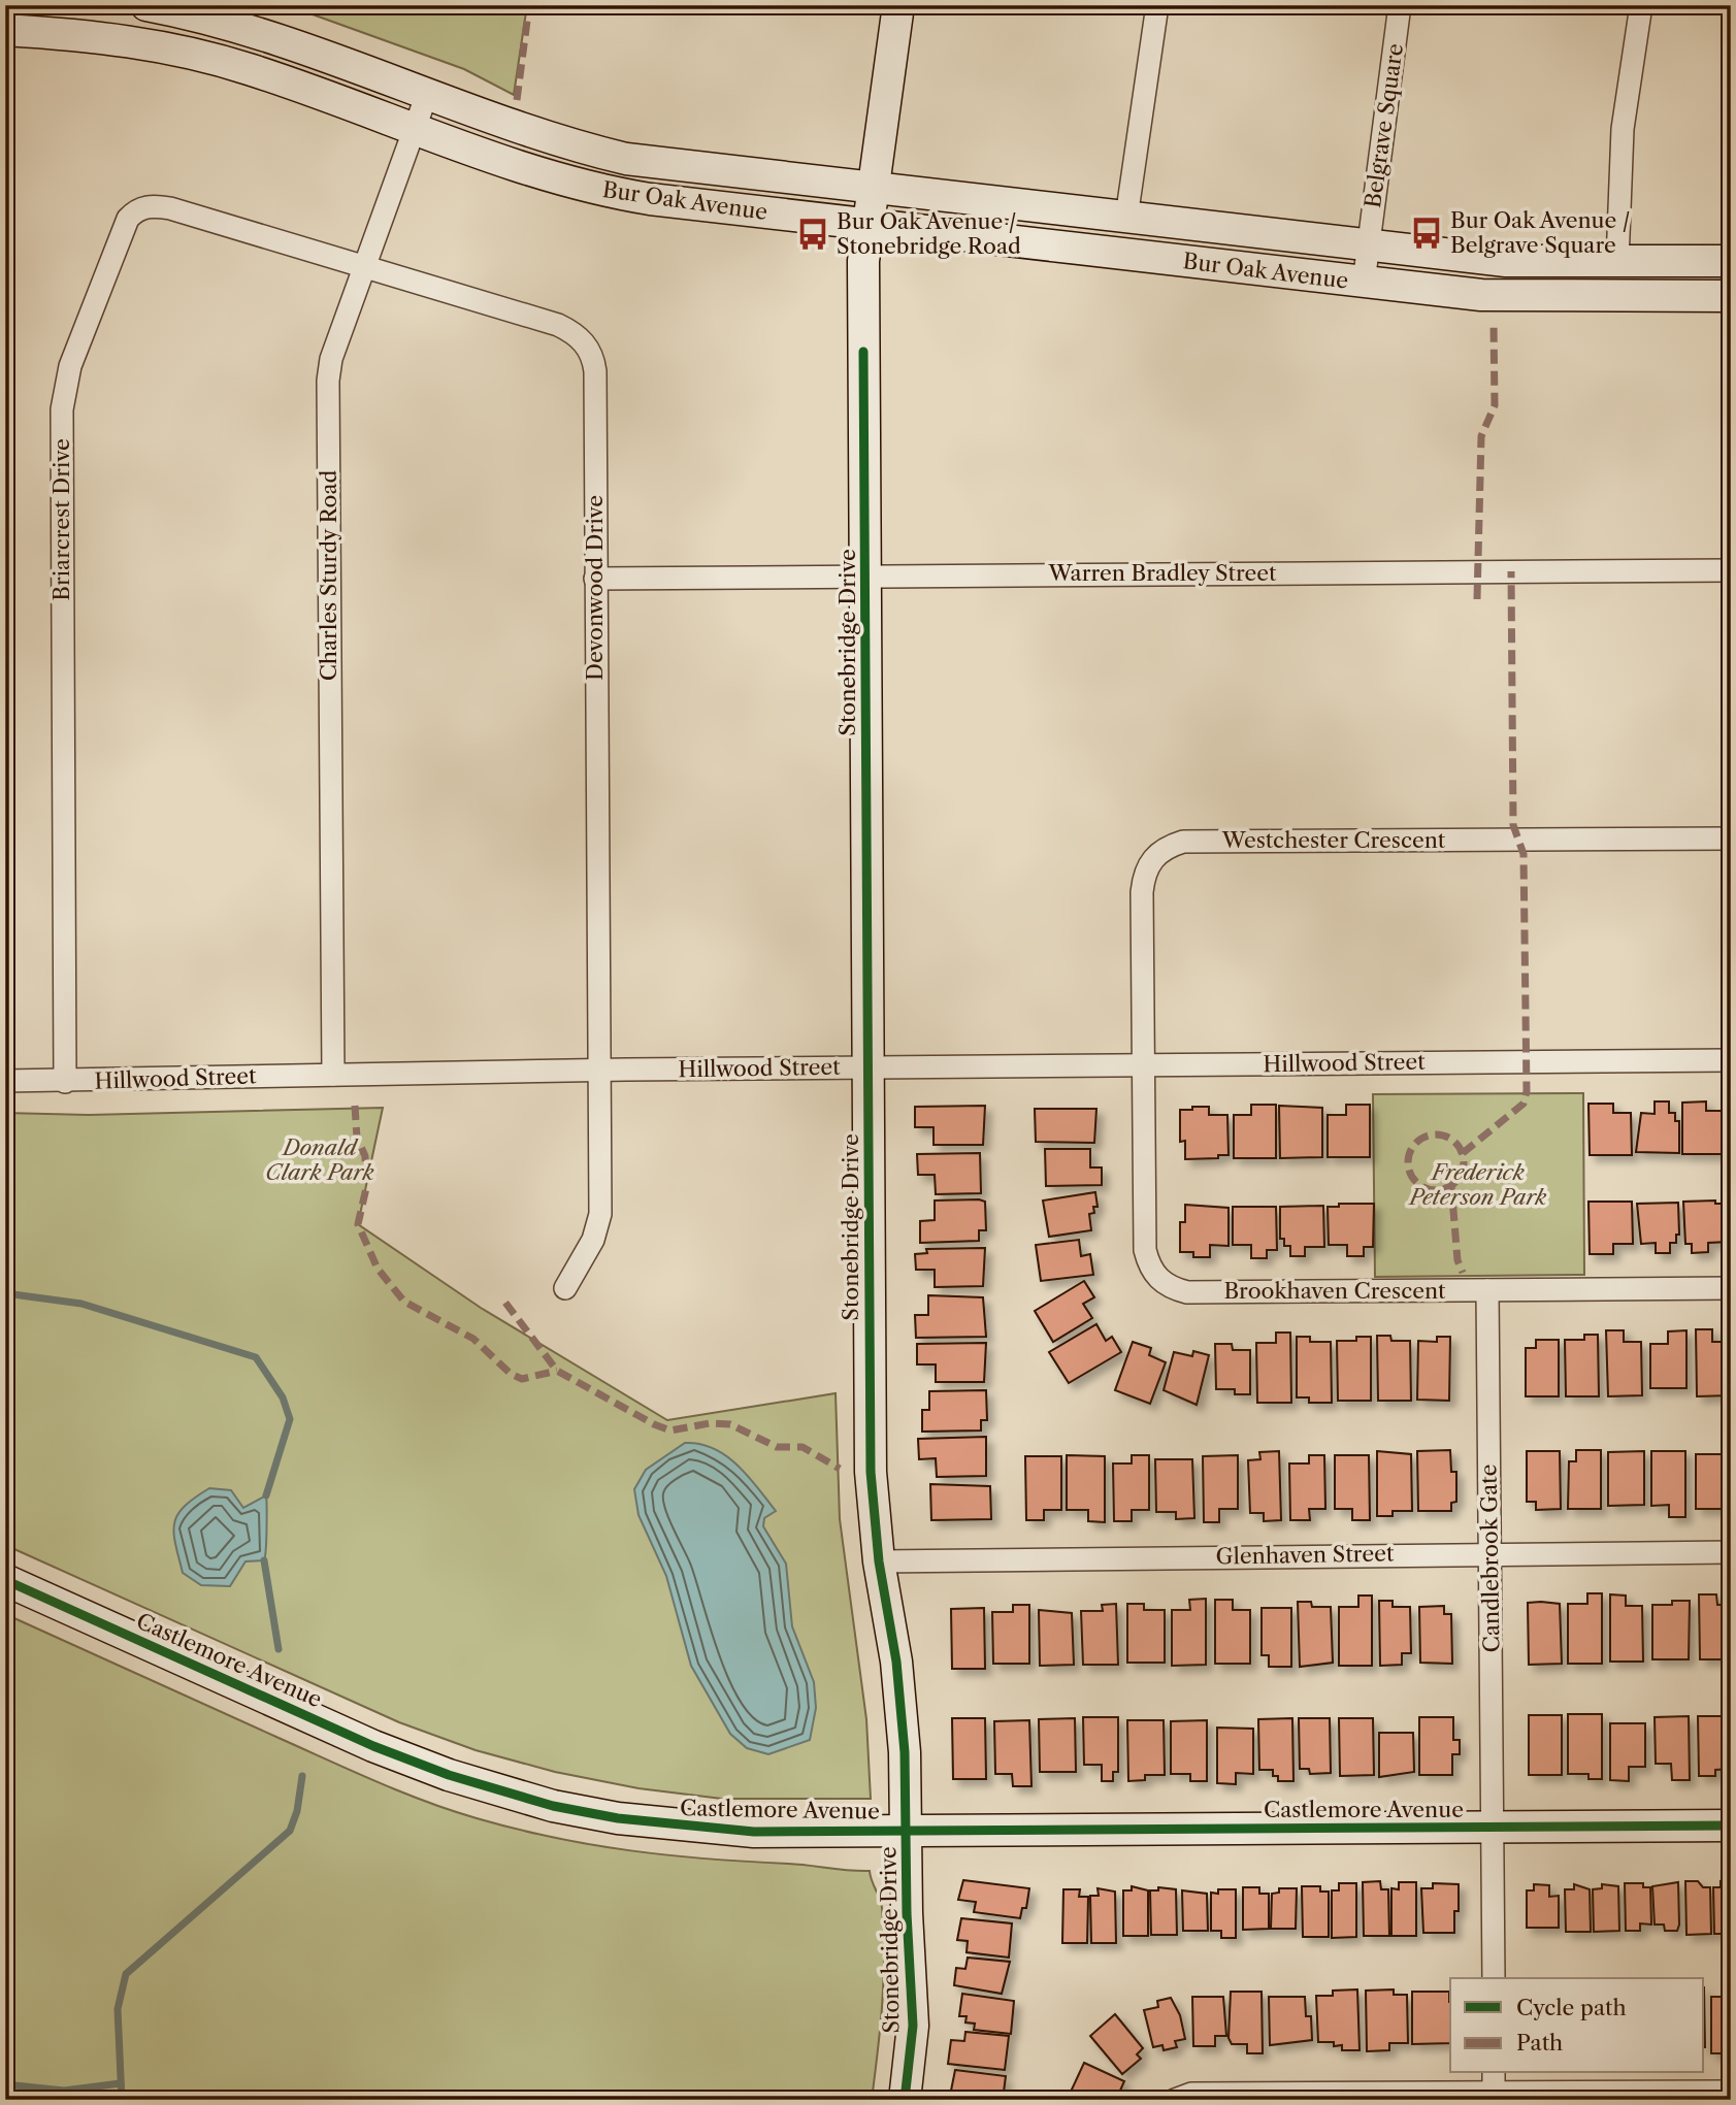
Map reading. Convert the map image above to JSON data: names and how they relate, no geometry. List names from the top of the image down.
{
  "streets": {
    "street": [
      "Belgrave Square",
      "Bur Oak Avenue",
      "Briarcrest Drive",
      "Warren Bradley Street",
      "Charles Sturdy Road",
      "Devonwood Drive",
      "Stonebridge Drive",
      "Westchester Crescent",
      "Hillwood Street",
      "Brookhaven Crescent",
      "Glenhaven Street",
      "Candlebrook Gate",
      "Castlemore Avenue"
    ]
  },
  "crossings": [
    ["Belgrave Square", "Bur Oak Avenue"],
    ["Bur Oak Avenue", "Charles Sturdy Road"],
    ["Bur Oak Avenue", "Stonebridge Drive"],
    ["Briarcrest Drive", "Charles Sturdy Road"],
    ["Briarcrest Drive", "Devonwood Drive"],
    ["Briarcrest Drive", "Hillwood Street"],
    ["Warren Bradley Street", "Devonwood Drive"],
    ["Warren Bradley Street", "Stonebridge Drive"],
    ["Charles Sturdy Road", "Devonwood Drive"],
    ["Charles Sturdy Road", "Hillwood Street"],
    ["Devonwood Drive", "Hillwood Street"],
    ["Stonebridge Drive", "Hillwood Street"],
    ["Stonebridge Drive", "Glenhaven Street"],
    ["Stonebridge Drive", "Castlemore Avenue"],
    ["Westchester Crescent", "Hillwood Street"],
    ["Westchester Crescent", "Brookhaven Crescent"],
    ["Hillwood Street", "Brookhaven Crescent"],
    ["Brookhaven Crescent", "Candlebrook Gate"],
    ["Glenhaven Street", "Candlebrook Gate"],
    ["Candlebrook Gate", "Castlemore Avenue"]
  ],
  "parks": ["Donald Clark Park", "Frederick Peterson Park"],
  "places": {
    "bus stop": ["Bur Oak Avenue / Belgrave Square", "Bur Oak Avenue / Stonebridge Road"]
  },
  "legend": ["Cycle path", "Path"]
}
